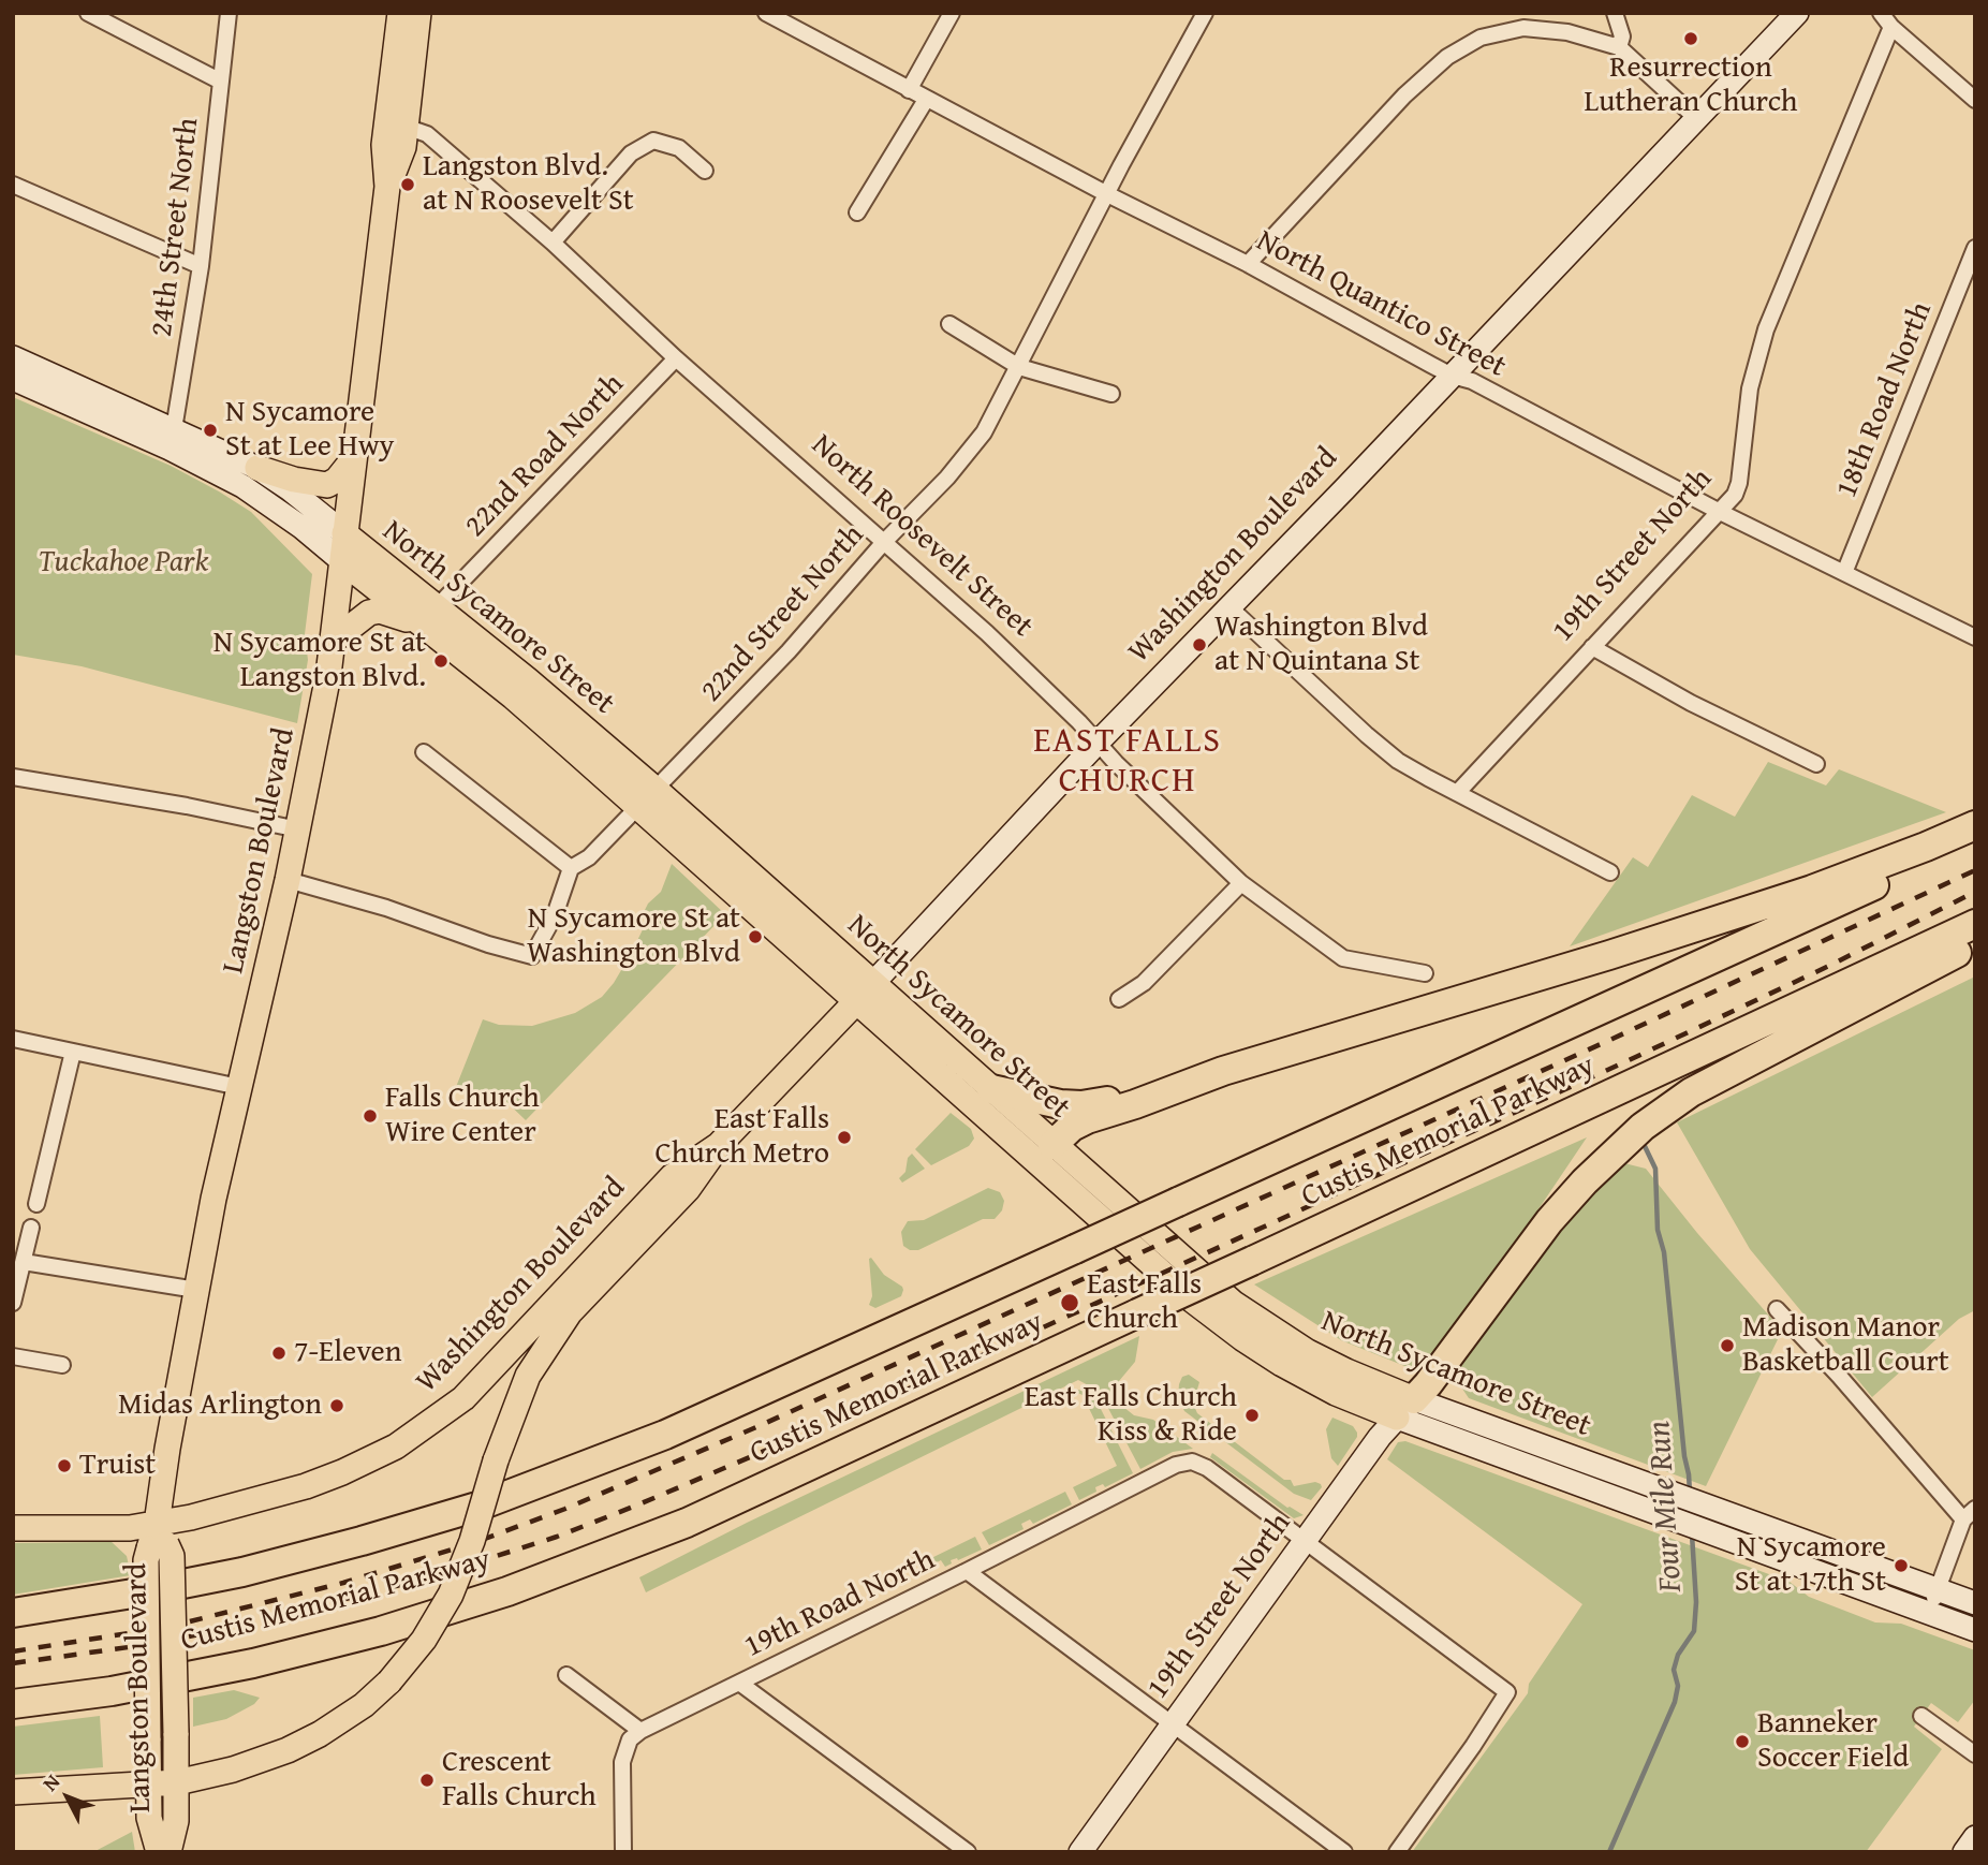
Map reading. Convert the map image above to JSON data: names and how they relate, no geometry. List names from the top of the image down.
{
  "streets": {
    "highway": ["Custis Memorial Parkway"],
    "main road": [
      "Washington Boulevard",
      "19th Street North",
      "North Sycamore Street",
      "Langston Boulevard"
    ],
    "street": [
      "24th Street North",
      "North Quantico Street",
      "18th Road North",
      "22nd Road North",
      "North Roosevelt Street",
      "22nd Street North",
      "19th Road North"
    ]
  },
  "crossings": [
    ["24th Street North", "North Sycamore Street"],
    ["North Quantico Street", "18th Road North"],
    ["North Quantico Street", "Washington Boulevard"],
    ["North Quantico Street", "19th Street North"],
    ["North Quantico Street", "22nd Street North"],
    ["22nd Road North", "North Roosevelt Street"],
    ["22nd Road North", "North Sycamore Street"],
    ["North Roosevelt Street", "Washington Boulevard"],
    ["North Roosevelt Street", "22nd Street North"],
    ["North Roosevelt Street", "Langston Boulevard"],
    ["Washington Boulevard", "North Sycamore Street"],
    ["Washington Boulevard", "Langston Boulevard"],
    ["19th Street North", "North Sycamore Street"],
    ["19th Street North", "19th Road North"],
    ["22nd Street North", "North Sycamore Street"],
    ["North Sycamore Street", "Langston Boulevard"]
  ],
  "districts": ["EAST FALLS CHURCH"],
  "water": ["Four Mile Run"],
  "parks": ["Tuckahoe Park"],
  "places": [
    "Resurrection Lutheran Church",
    "Langston Blvd. at N Roosevelt St",
    "N Sycamore St at Lee Hwy",
    "Washington Blvd at N Quintana St",
    "N Sycamore St at Langston Blvd.",
    "N Sycamore St at Washington Blvd",
    "Falls Church Wire Center",
    "East Falls Church Metro",
    "East Falls Church",
    "Madison Manor Basketball Court",
    "7-Eleven",
    "Midas Arlington",
    "East Falls Church Kiss & Ride",
    "Truist",
    "N Sycamore St at 17th St",
    "Banneker Soccer Field",
    "Crescent Falls Church"
  ],
  "north": "top left"
}
